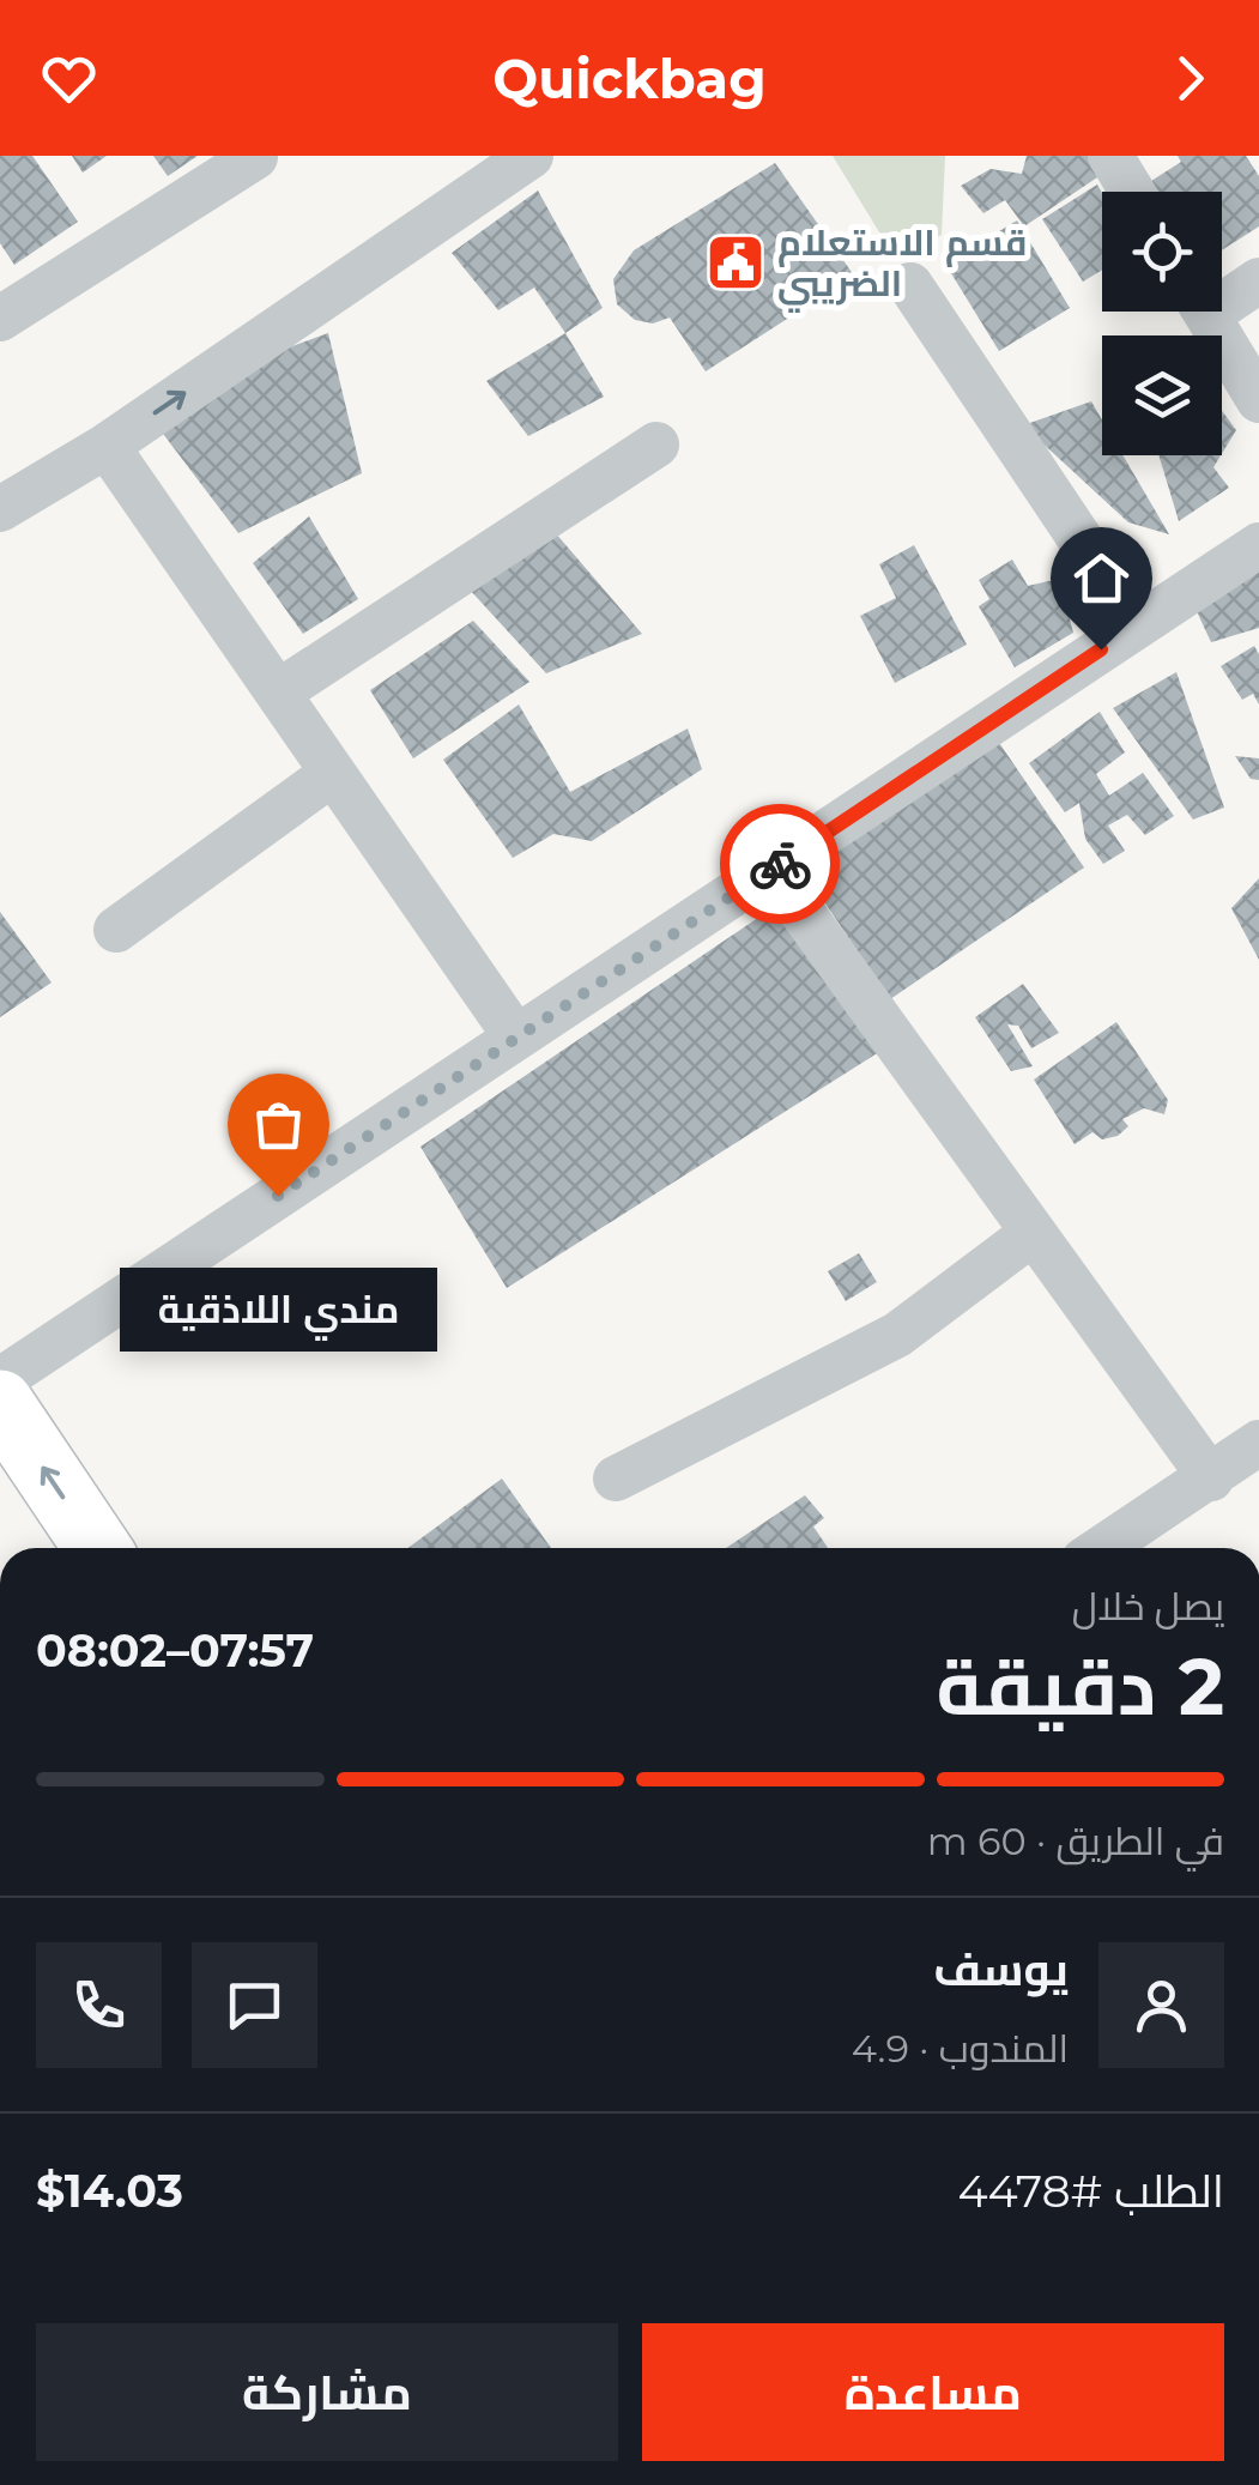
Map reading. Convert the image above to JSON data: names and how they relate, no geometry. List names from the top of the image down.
{
  "places": {
    "public building": ["قسم الاستعلام الضريبي"],
    "other": ["مندي اللاذقية"]
  },
  "page": {
    "header": "Quickbag",
    "bubble": "مندي اللاذقية",
    "heading": ["2 دقيقة", "يصل خلال", "07:57–08:02"],
    "panel": [
      "يوسف",
      "المندوب · 4.9",
      "الطلب #4478",
      "$14.03"
    ],
    "bar": "في الطريق · 60 m",
    "buttons": ["مساعدة", "مشاركة"]
  }
}
